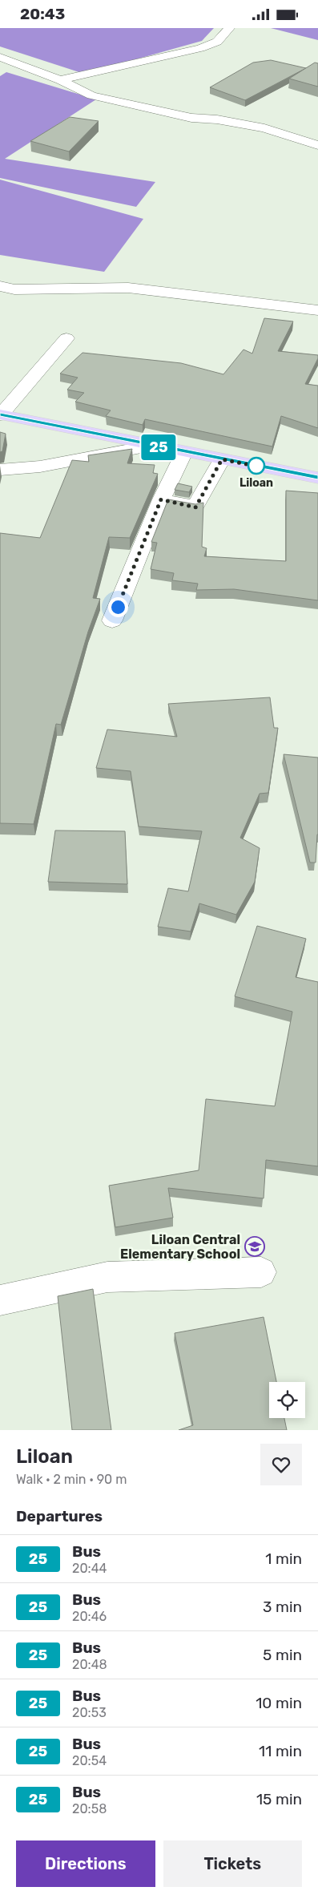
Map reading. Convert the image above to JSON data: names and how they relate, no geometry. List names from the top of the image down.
{
  "places": {
    "other": ["Liloan"],
    "school or university": ["Liloan Central Elementary School"]
  },
  "lines": ["bus line 25"],
  "page": {
    "status": "20:43",
    "on_map": "25",
    "heading": [
      ["Liloan", "Walk · 2 min · 90 m"],
      "Departures"
    ],
    "list": [
      {
        "mark": "25",
        "name": "Bus",
        "note": "20:44",
        "value": "1 min"
      },
      {
        "mark": "25",
        "name": "Bus",
        "note": "20:46",
        "value": "3 min"
      },
      {
        "mark": "25",
        "name": "Bus",
        "note": "20:48",
        "value": "5 min"
      },
      {
        "mark": "25",
        "name": "Bus",
        "note": "20:53",
        "value": "10 min"
      },
      {
        "mark": "25",
        "name": "Bus",
        "note": "20:54",
        "value": "11 min"
      },
      {
        "mark": "25",
        "name": "Bus",
        "note": "20:58",
        "value": "15 min"
      }
    ],
    "buttons": ["Directions", "Tickets"]
  }
}
